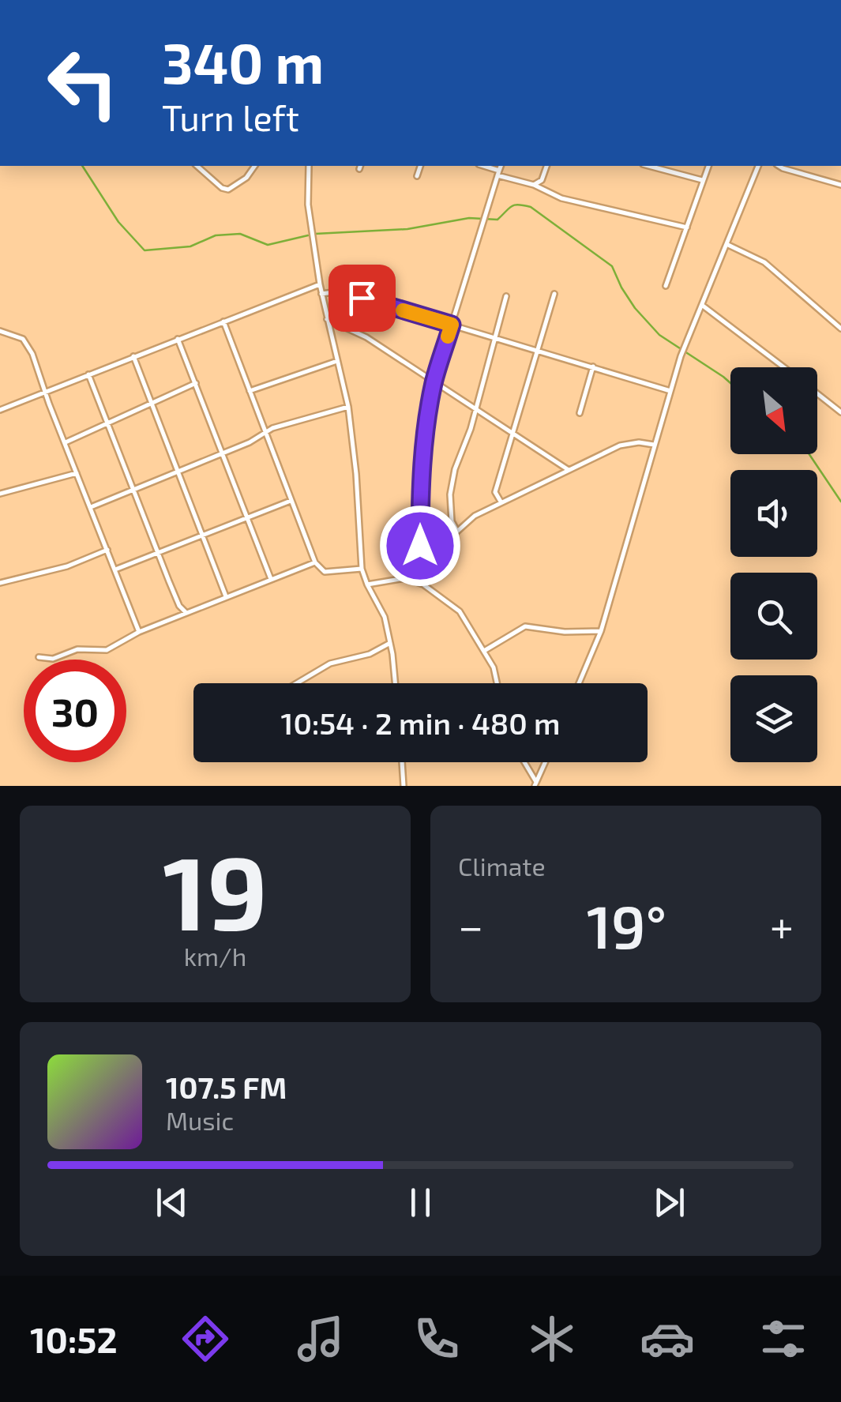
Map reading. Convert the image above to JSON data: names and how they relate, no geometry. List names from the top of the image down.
{
  "north": "bottom right",
  "page": {
    "turn": ["340 m", "Turn left"],
    "limit": "30",
    "trip": "10:54 · 2 min · 480 m",
    "tile": [
      ["19", "km/h"],
      "Climate"
    ],
    "heat": ["−", "19°", "+"],
    "song": ["107.5 FM", "Music"],
    "tabs": "10:52"
  }
}
